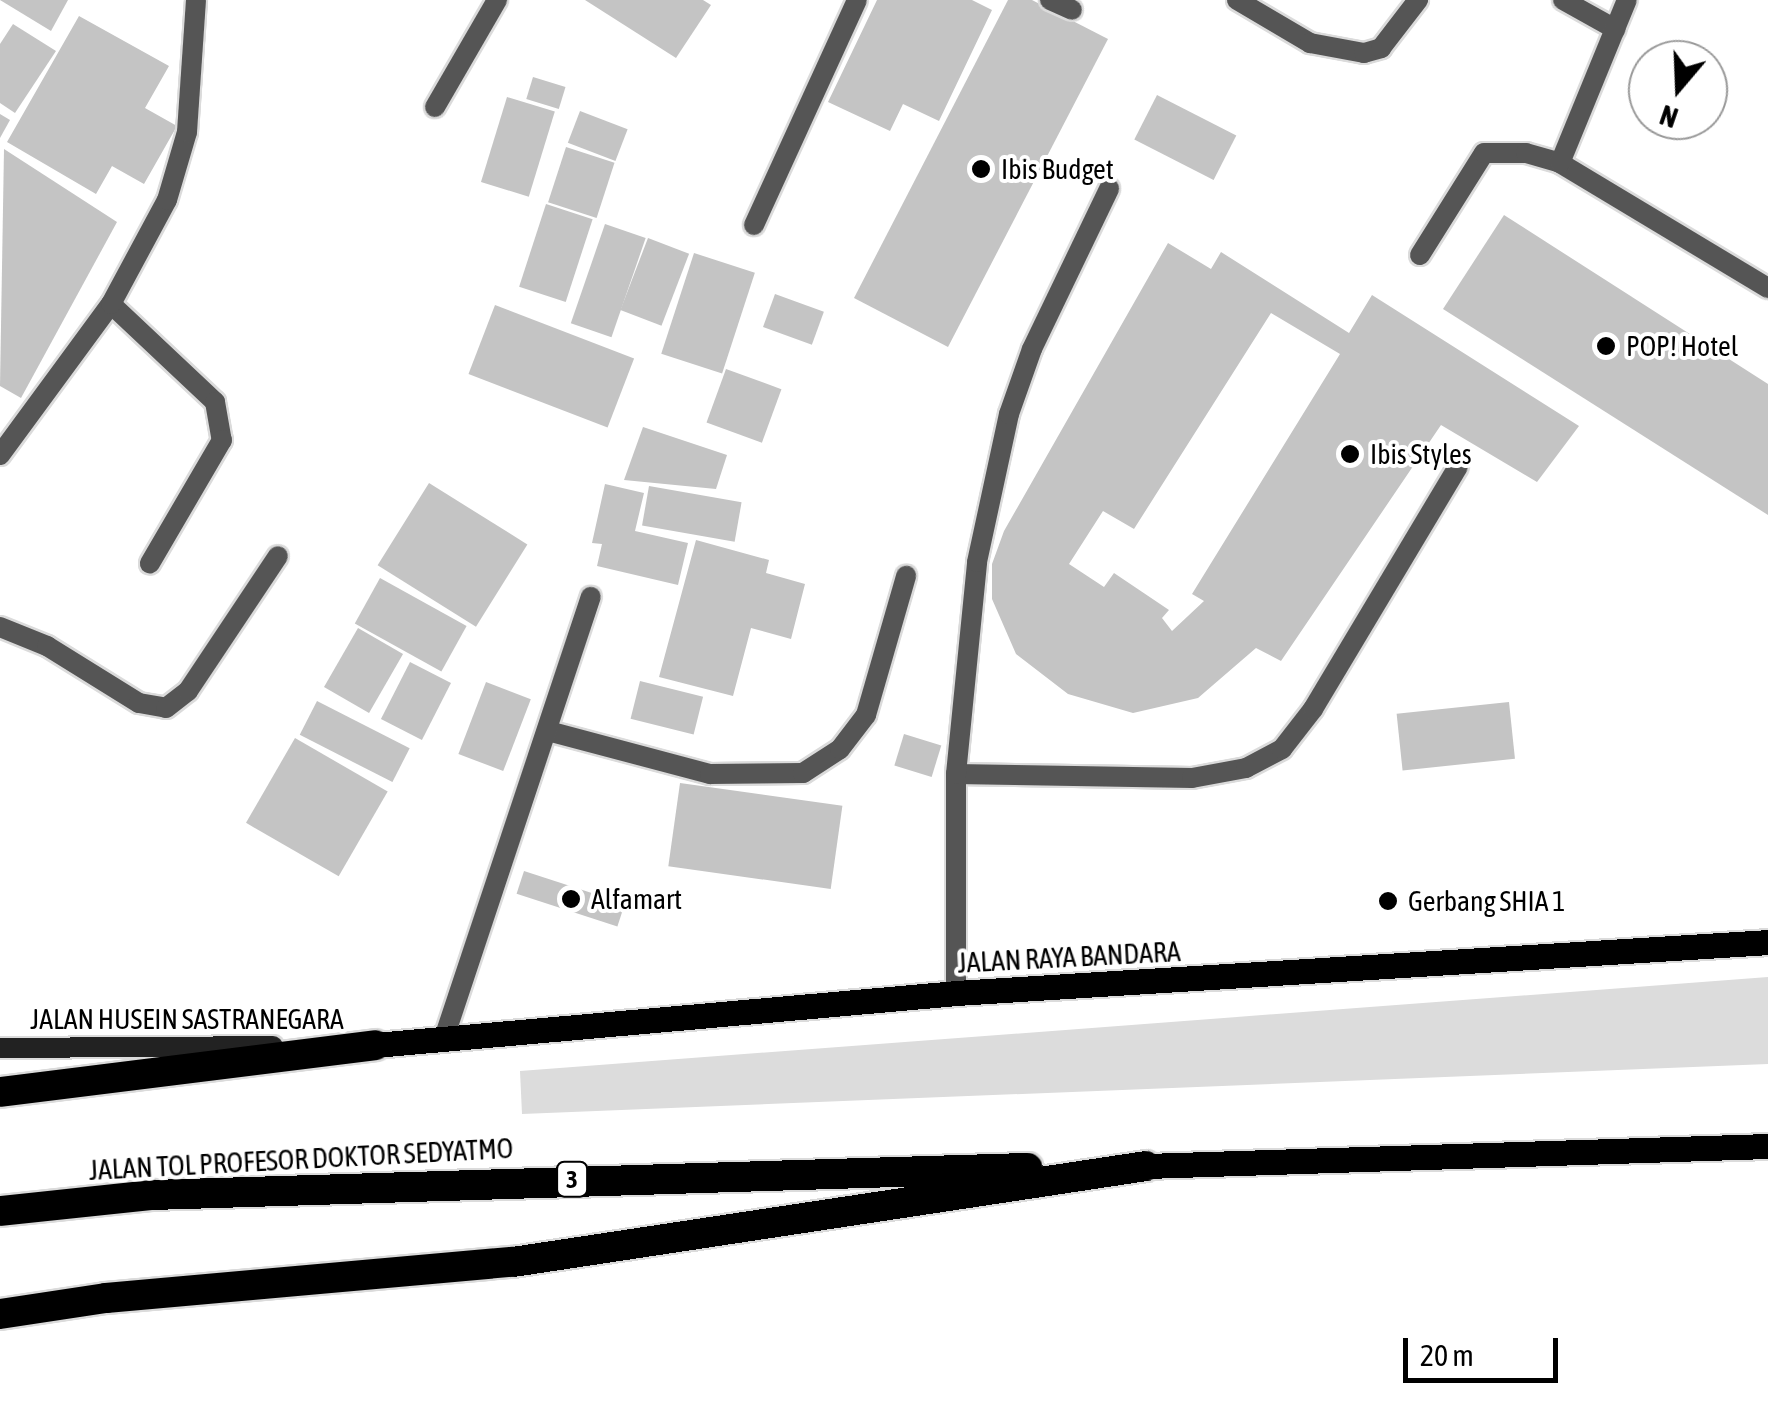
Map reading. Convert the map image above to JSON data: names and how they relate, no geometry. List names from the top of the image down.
{
  "streets": {
    "highway": ["JALAN TOL PROFESOR DOKTOR SEDYATMO", "3"],
    "main road": ["JALAN RAYA BANDARA", "JALAN HUSEIN SASTRANEGARA"]
  },
  "crossings": [
    ["JALAN RAYA BANDARA", "JALAN HUSEIN SASTRANEGARA"]
  ],
  "places": [
    "Ibis Budget",
    "POP! Hotel",
    "Ibis Styles",
    "Alfamart",
    "Gerbang SHIA 1"
  ],
  "scale_bar": "20 m",
  "north": "bottom"
}
